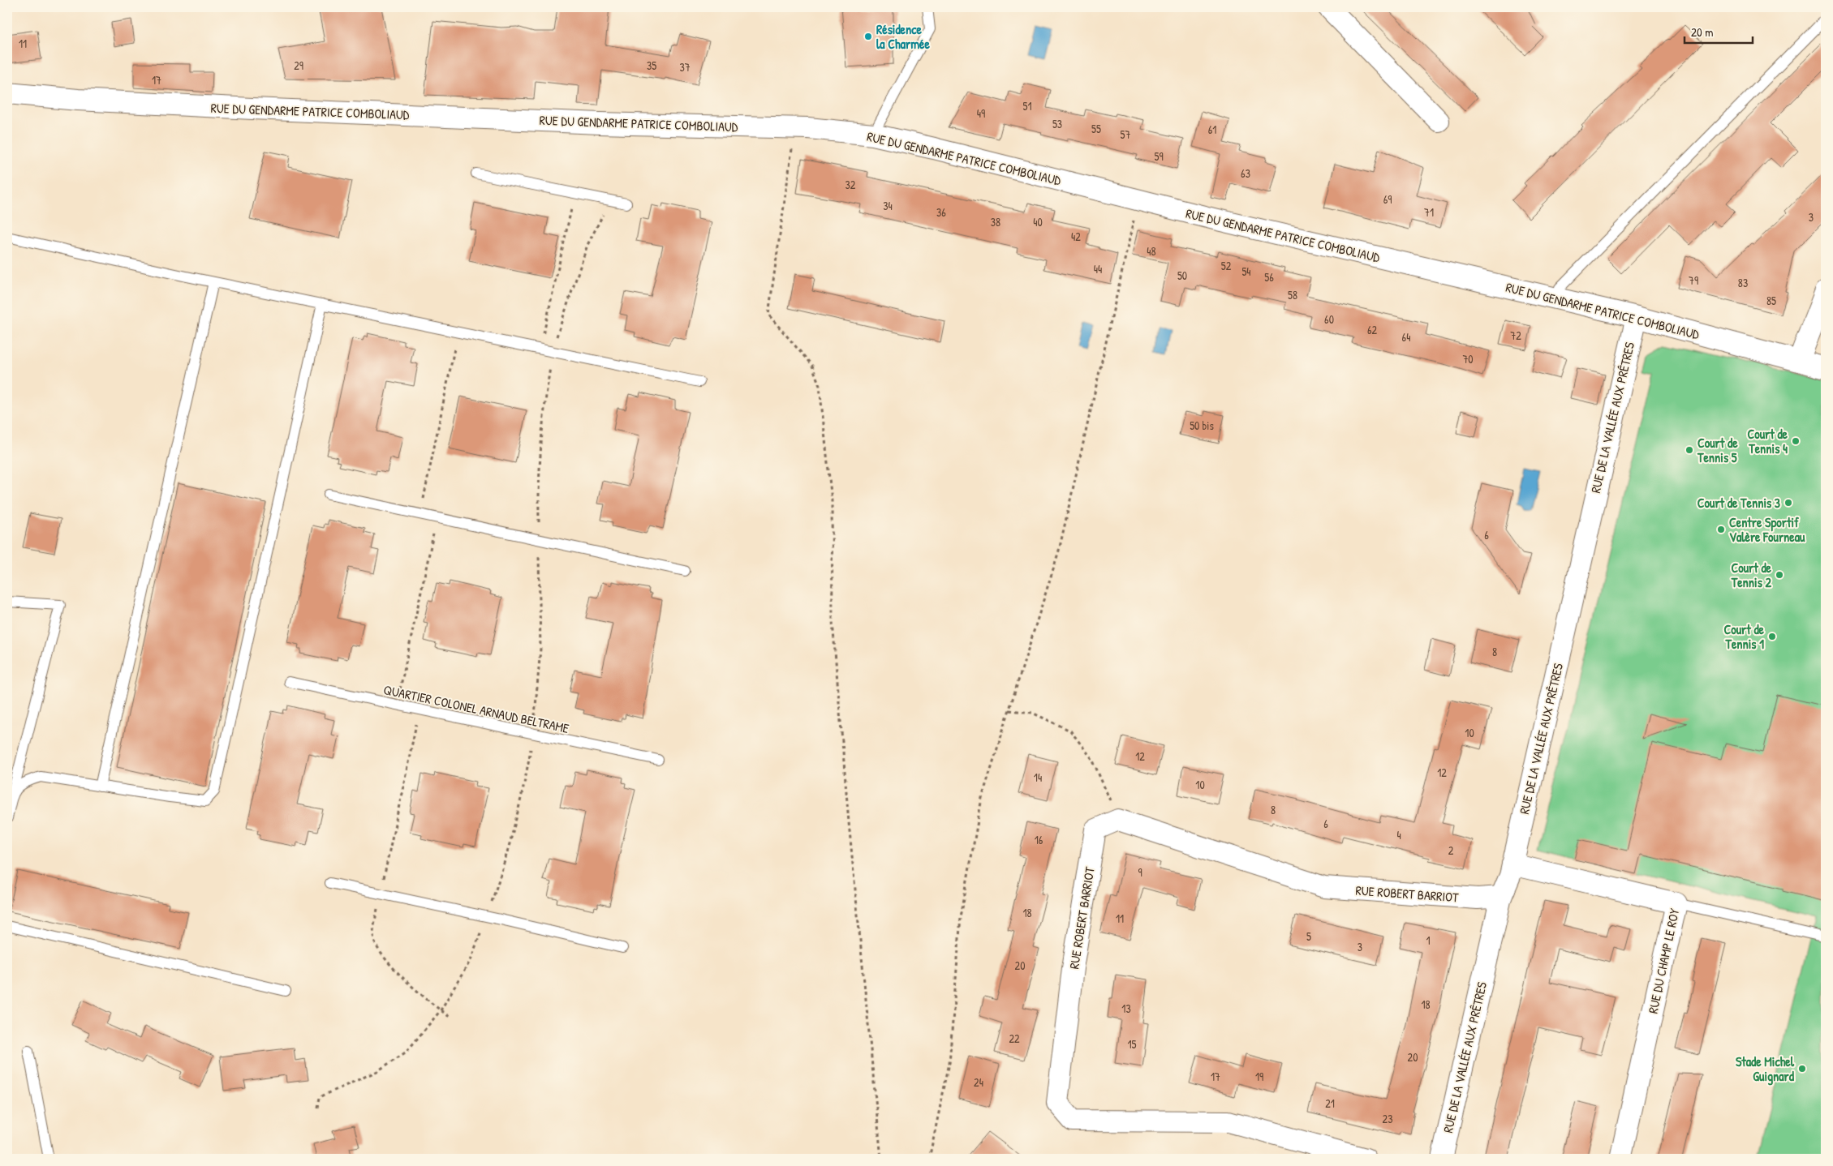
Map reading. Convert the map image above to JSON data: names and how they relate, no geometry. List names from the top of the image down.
{
  "streets": {
    "street": [
      "RUE DU GENDARME PATRICE COMBOLIAUD",
      "RUE DE LA VALLÉE AUX PRÊTRES",
      "RUE ROBERT BARRIOT",
      "RUE DU CHAMP LE ROY"
    ],
    "lane": ["QUARTIER COLONEL ARNAUD BELTRAME"]
  },
  "crossings": [
    ["RUE DU GENDARME PATRICE COMBOLIAUD", "RUE DE LA VALLÉE AUX PRÊTRES"],
    ["RUE DE LA VALLÉE AUX PRÊTRES", "RUE ROBERT BARRIOT"],
    ["RUE DE LA VALLÉE AUX PRÊTRES", "RUE DU CHAMP LE ROY"]
  ],
  "places": [
    "Résidence la Charmée",
    "Court de Tennis 4",
    "Court de Tennis 5",
    "Court de Tennis 3",
    "Centre Sportif Valère Fourneau",
    "Court de Tennis 2",
    "Court de Tennis 1",
    "Stade Michel Guignard"
  ],
  "house_numbers": [
    "11",
    "29",
    "35",
    "37",
    "17",
    "51",
    "49",
    "53",
    "55",
    "61",
    "57",
    "59",
    "63",
    "32",
    "69",
    "34",
    "36",
    "71",
    "3",
    "38",
    "40",
    "42",
    "48",
    "52",
    "44",
    "54",
    "50",
    "56",
    "79",
    "83",
    "58",
    "85",
    "60",
    "62",
    "72",
    "64",
    "70",
    "50 bis",
    "6",
    "8",
    "10",
    "12",
    "12",
    "14",
    "10",
    "8",
    "6",
    "4",
    "16",
    "2",
    "9",
    "18",
    "11",
    "5",
    "1",
    "3",
    "20",
    "18",
    "13",
    "22",
    "15",
    "20",
    "17",
    "19",
    "24",
    "21",
    "23"
  ],
  "scale_bar": "20 m"
}
